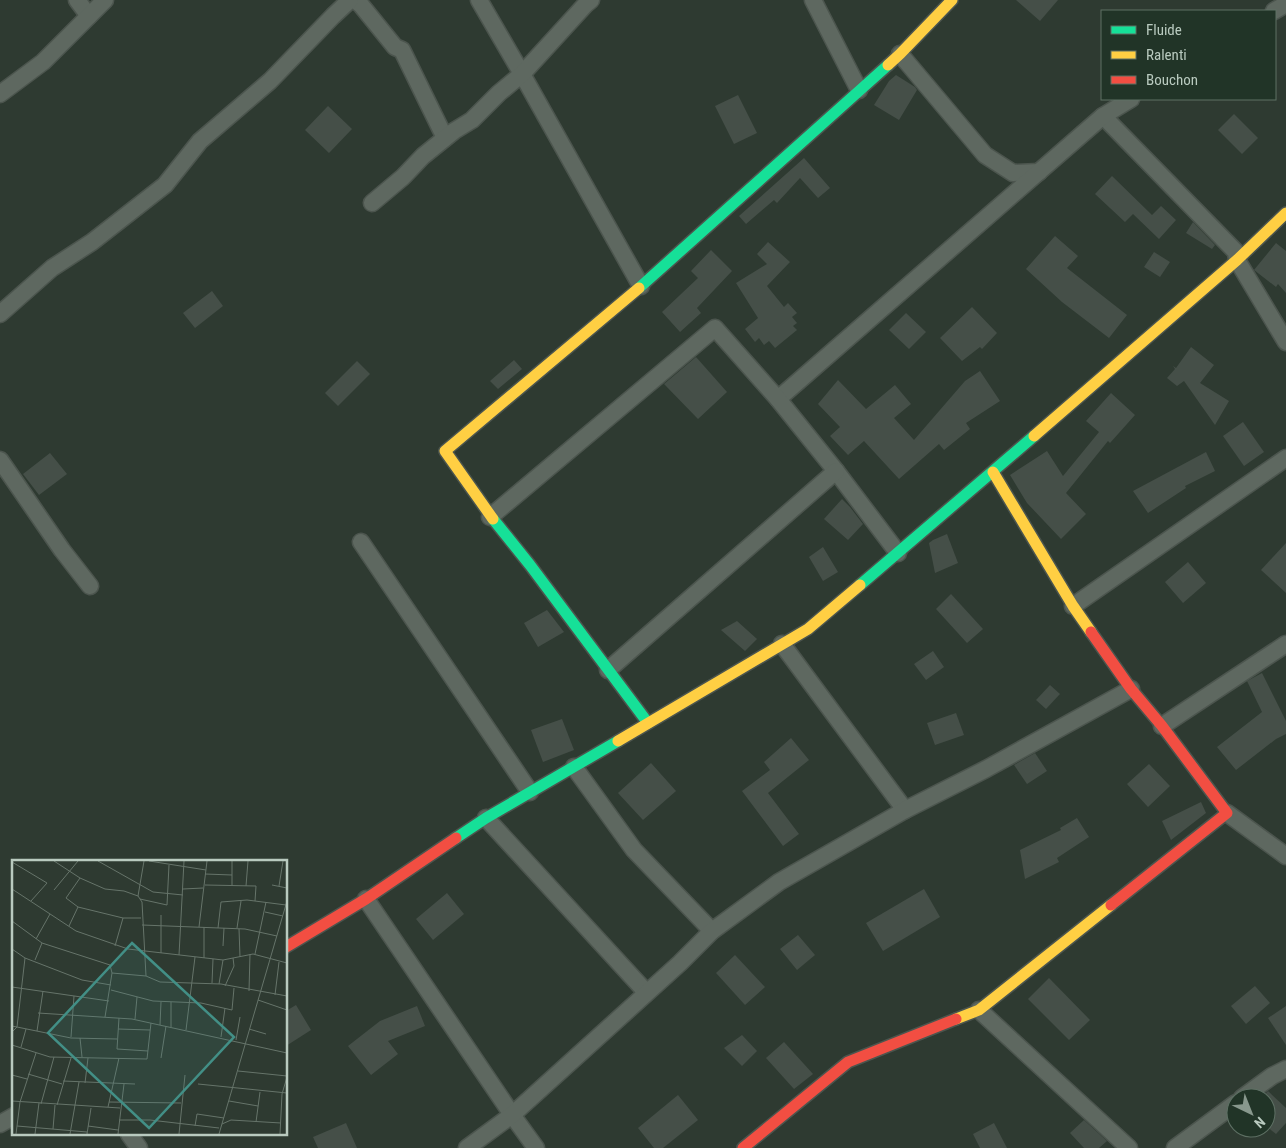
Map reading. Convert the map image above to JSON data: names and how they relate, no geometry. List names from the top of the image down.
{
  "legend": ["Fluide", "Ralenti", "Bouchon"],
  "north": "bottom right"
}
